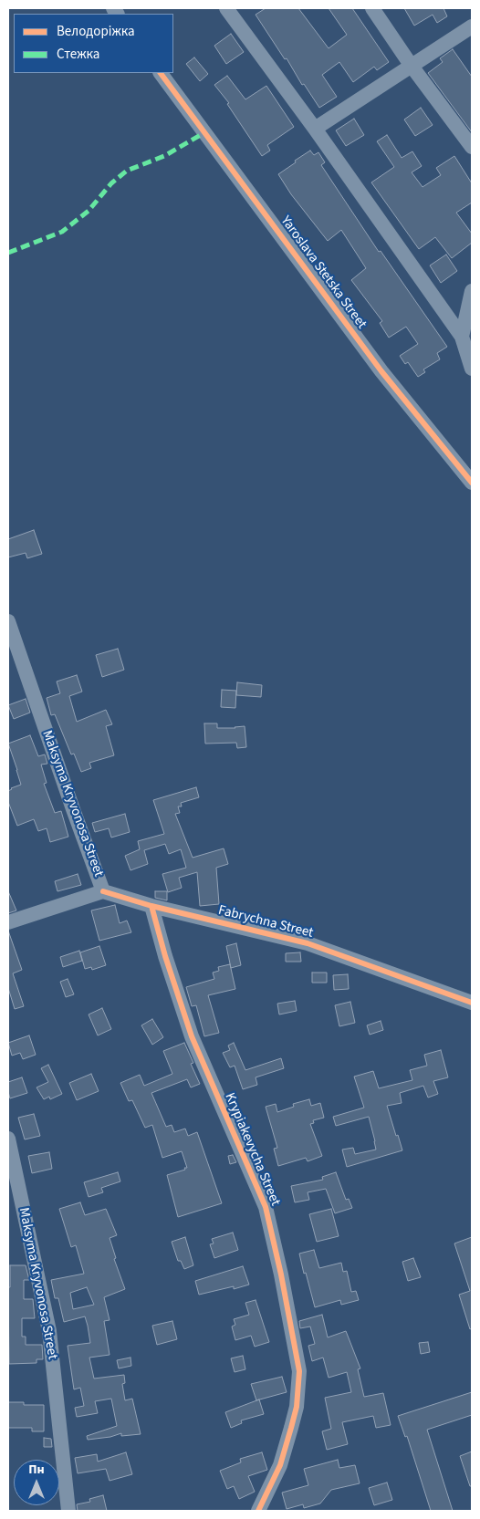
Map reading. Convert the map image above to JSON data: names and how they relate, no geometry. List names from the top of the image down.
{
  "streets": {
    "street": [
      "Yaroslava Stetska Street",
      "Maksyma Kryvonosa Street",
      "Fabrychna Street",
      "Krypiakevycha Street"
    ]
  },
  "crossings": [
    ["Maksyma Kryvonosa Street", "Fabrychna Street"],
    ["Fabrychna Street", "Krypiakevycha Street"]
  ],
  "legend": ["Велодоріжка", "Стежка"],
  "north": "top"
}
